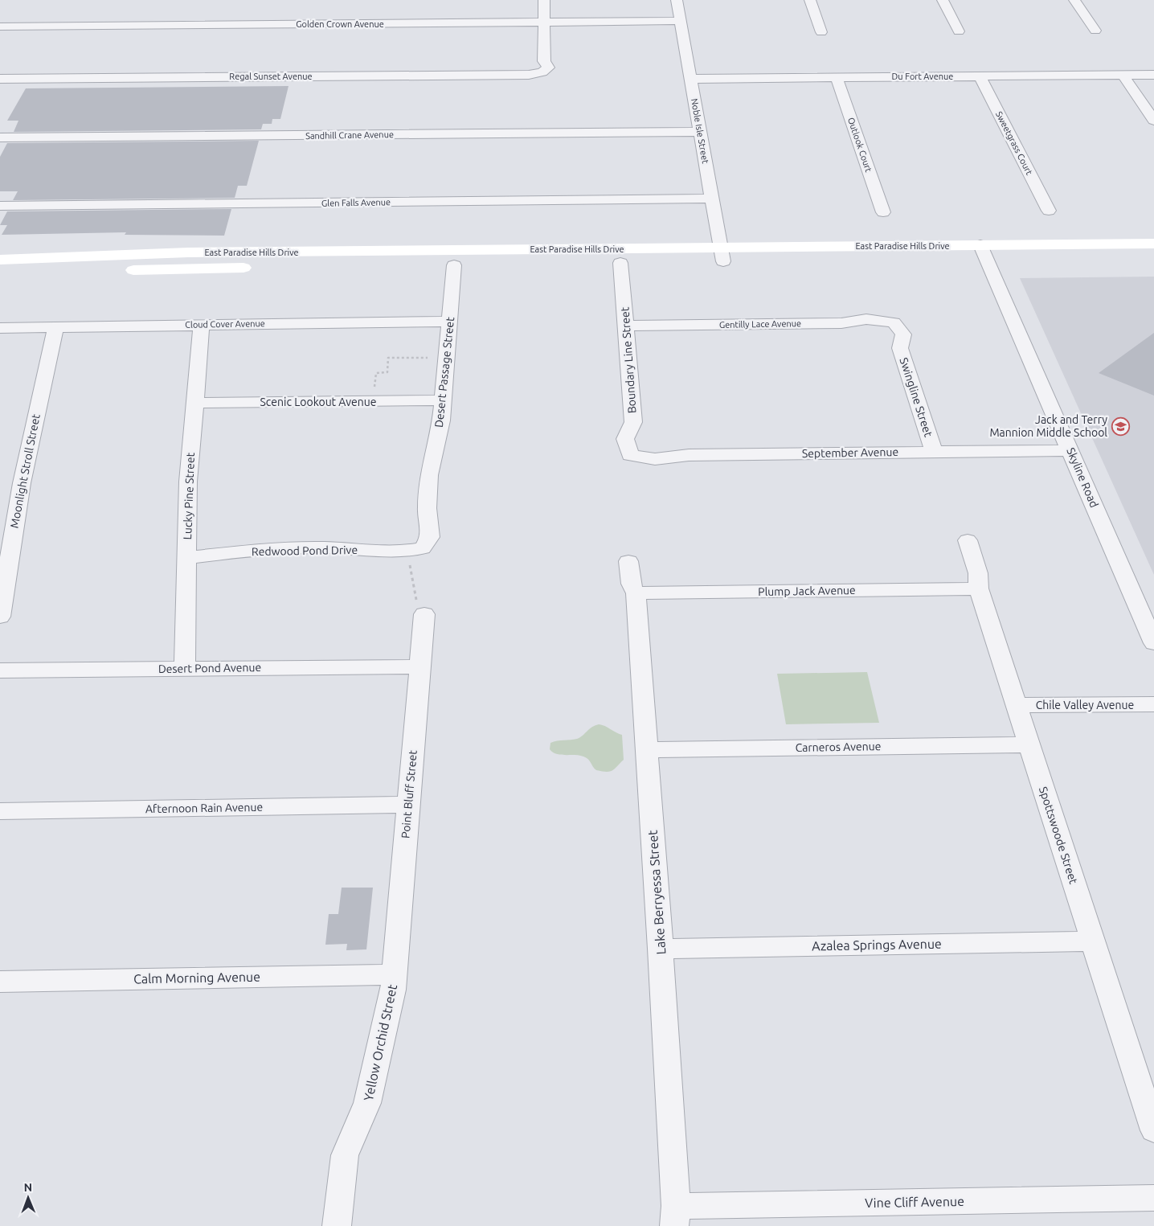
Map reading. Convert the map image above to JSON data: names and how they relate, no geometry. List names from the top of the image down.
{
  "streets": {
    "main road": ["East Paradise Hills Drive"],
    "street": [
      "Golden Crown Avenue",
      "Regal Sunset Avenue",
      "Du Fort Avenue",
      "Noble Isle Street",
      "Sandhill Crane Avenue",
      "Sweetgrass Court",
      "Outlook Court",
      "Glen Falls Avenue",
      "Cloud Cover Avenue",
      "Gentilly Lace Avenue",
      "Boundary Line Street",
      "Desert Passage Street",
      "Swingline Street",
      "Scenic Lookout Avenue",
      "September Avenue",
      "Moonlight Stroll Street",
      "Skyline Road",
      "Lucky Pine Street",
      "Redwood Pond Drive",
      "Plump Jack Avenue",
      "Desert Pond Avenue",
      "Chile Valley Avenue",
      "Carneros Avenue",
      "Point Bluff Street",
      "Afternoon Rain Avenue",
      "Spottswoode Street",
      "Lake Berryessa Street",
      "Azalea Springs Avenue",
      "Calm Morning Avenue",
      "Yellow Orchid Street",
      "Vine Cliff Avenue"
    ]
  },
  "crossings": [
    ["Golden Crown Avenue", "Regal Sunset Avenue"],
    ["Golden Crown Avenue", "Noble Isle Street"],
    ["Du Fort Avenue", "Noble Isle Street"],
    ["Du Fort Avenue", "Sweetgrass Court"],
    ["Du Fort Avenue", "Outlook Court"],
    ["Noble Isle Street", "Sandhill Crane Avenue"],
    ["Noble Isle Street", "Glen Falls Avenue"],
    ["Noble Isle Street", "East Paradise Hills Drive"],
    ["East Paradise Hills Drive", "Boundary Line Street"],
    ["East Paradise Hills Drive", "Desert Passage Street"],
    ["East Paradise Hills Drive", "Skyline Road"],
    ["Cloud Cover Avenue", "Desert Passage Street"],
    ["Cloud Cover Avenue", "Moonlight Stroll Street"],
    ["Cloud Cover Avenue", "Lucky Pine Street"],
    ["Gentilly Lace Avenue", "Boundary Line Street"],
    ["Gentilly Lace Avenue", "Swingline Street"],
    ["Boundary Line Street", "September Avenue"],
    ["Desert Passage Street", "Scenic Lookout Avenue"],
    ["Desert Passage Street", "Redwood Pond Drive"],
    ["Swingline Street", "September Avenue"],
    ["Scenic Lookout Avenue", "Lucky Pine Street"],
    ["September Avenue", "Skyline Road"],
    ["Lucky Pine Street", "Redwood Pond Drive"],
    ["Lucky Pine Street", "Desert Pond Avenue"],
    ["Plump Jack Avenue", "Spottswoode Street"],
    ["Plump Jack Avenue", "Lake Berryessa Street"],
    ["Desert Pond Avenue", "Point Bluff Street"],
    ["Chile Valley Avenue", "Spottswoode Street"],
    ["Carneros Avenue", "Spottswoode Street"],
    ["Carneros Avenue", "Lake Berryessa Street"],
    ["Point Bluff Street", "Afternoon Rain Avenue"],
    ["Point Bluff Street", "Calm Morning Avenue"],
    ["Point Bluff Street", "Yellow Orchid Street"],
    ["Spottswoode Street", "Azalea Springs Avenue"],
    ["Lake Berryessa Street", "Azalea Springs Avenue"],
    ["Lake Berryessa Street", "Vine Cliff Avenue"],
    ["Calm Morning Avenue", "Yellow Orchid Street"]
  ],
  "places": {
    "school or university": ["Jack and Terry Mannion Middle School"]
  },
  "north": "top"
}
